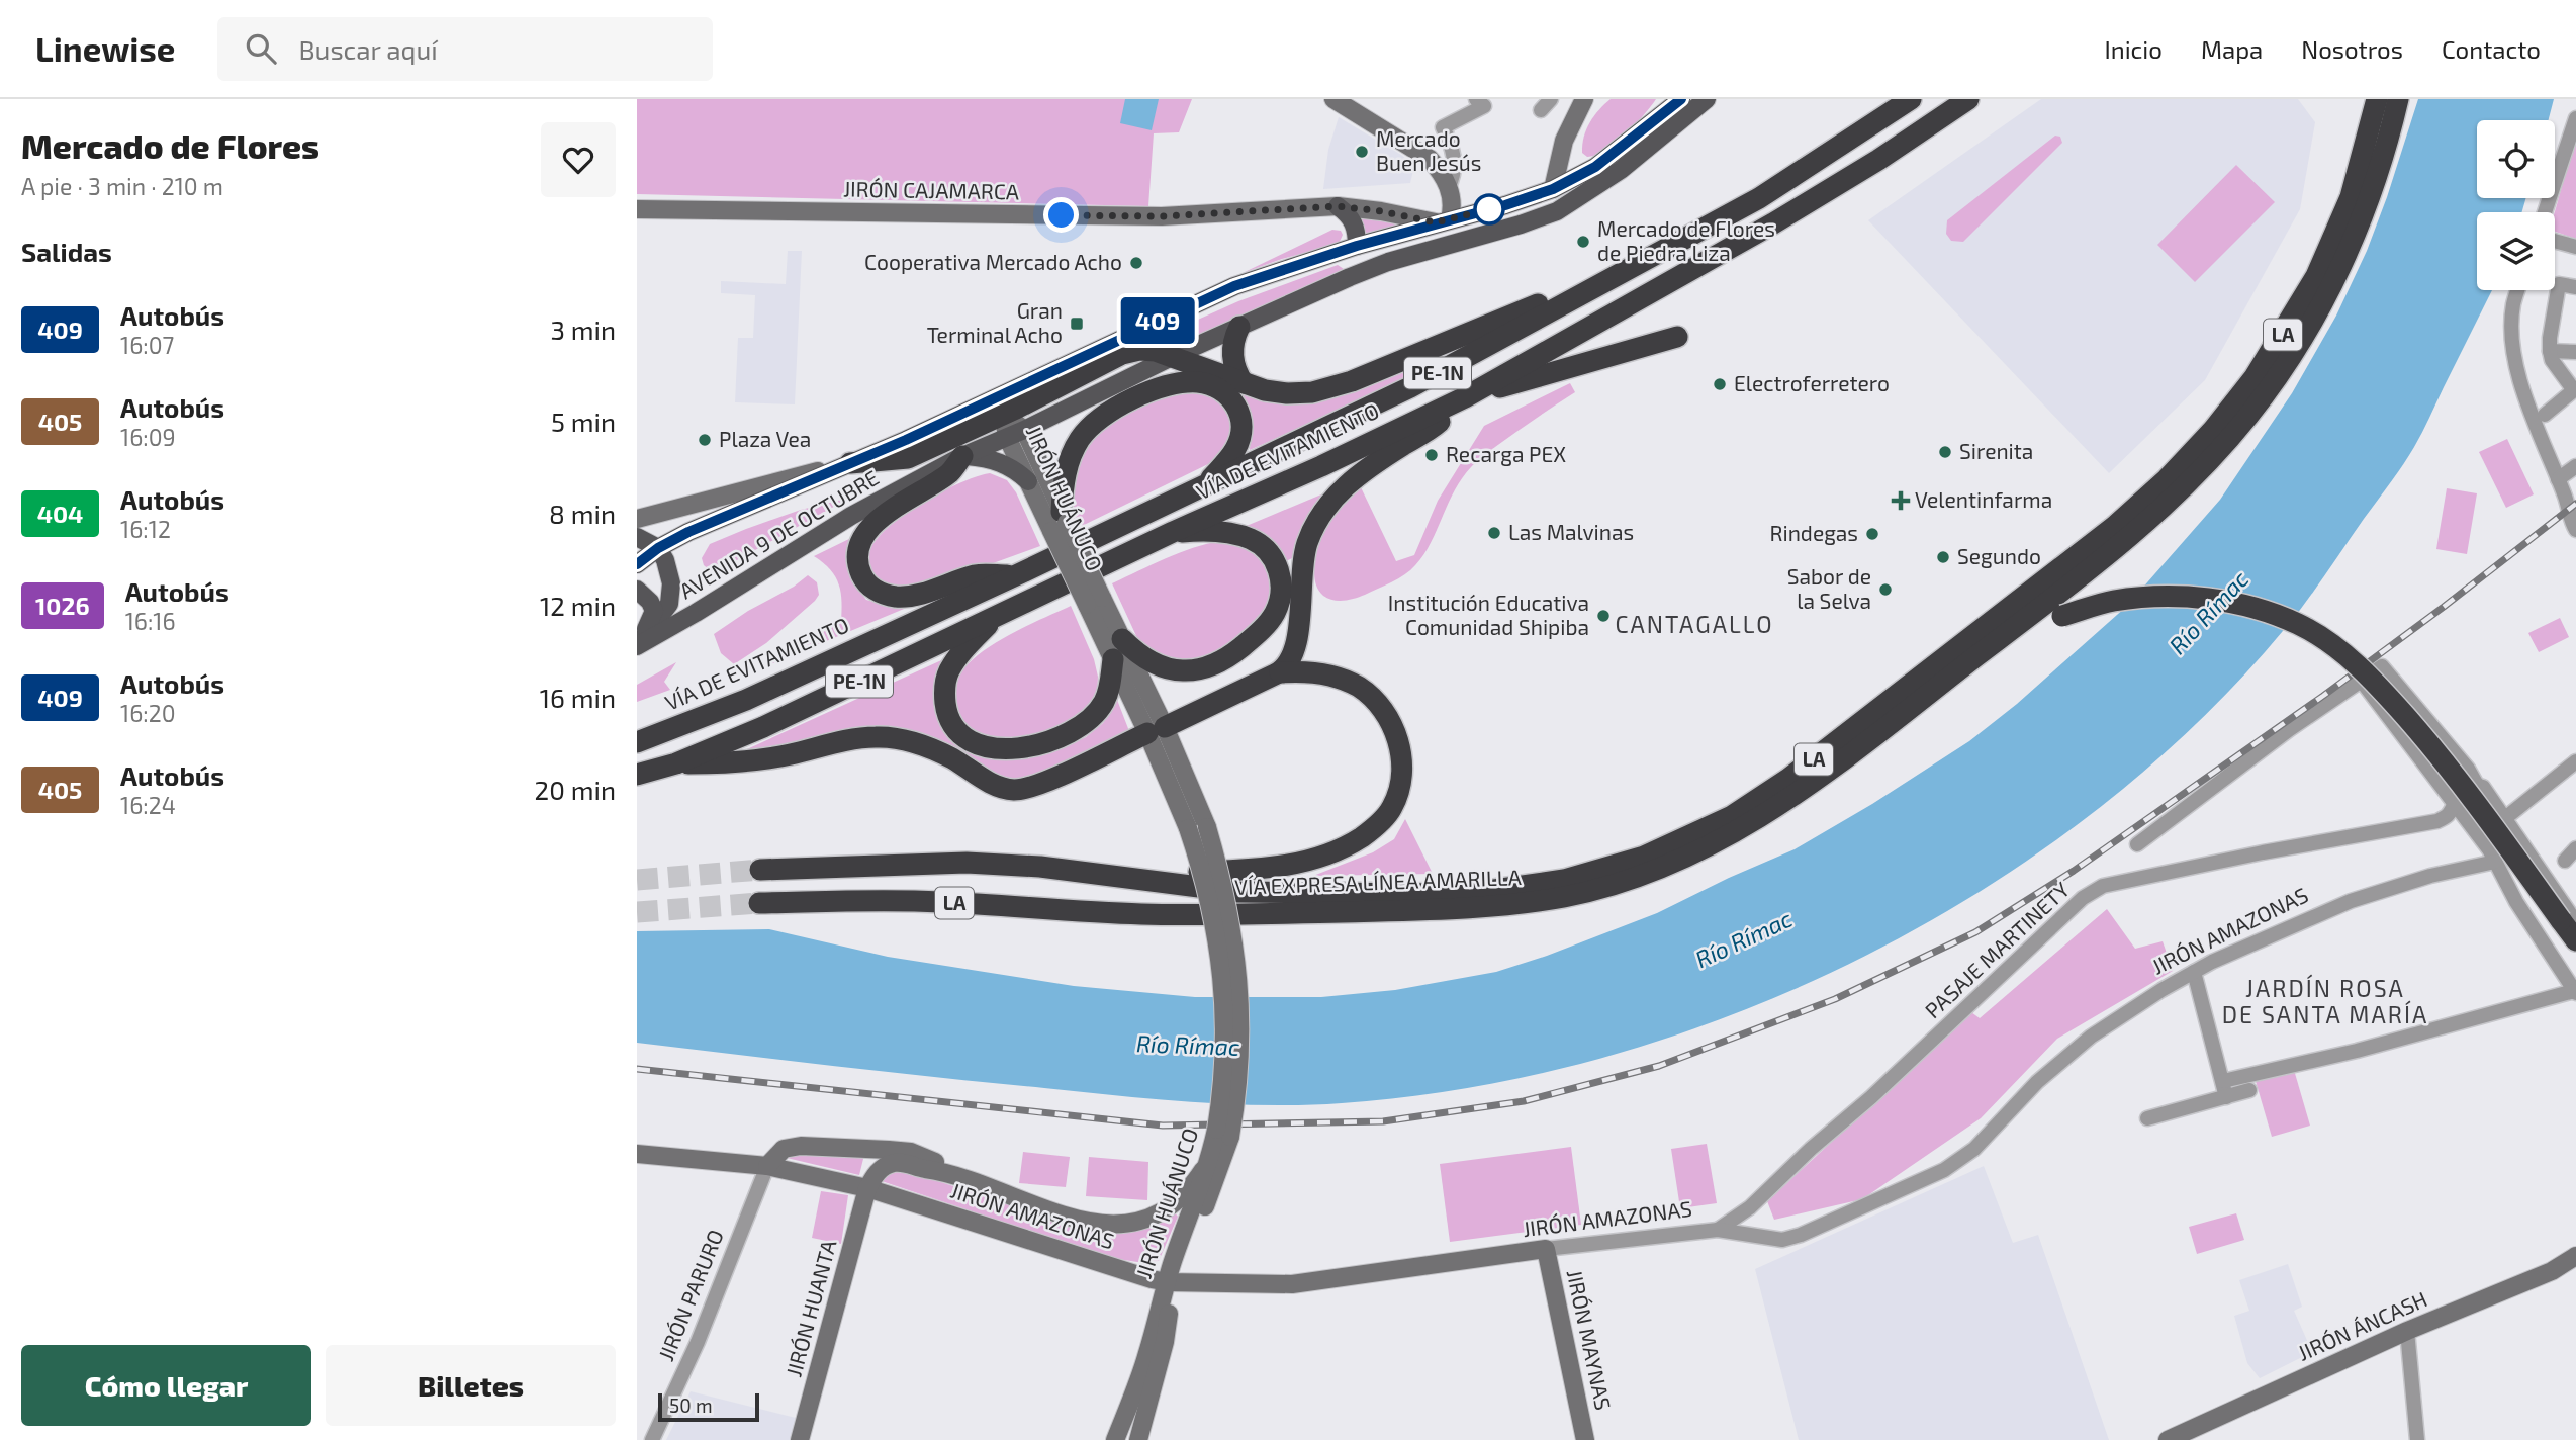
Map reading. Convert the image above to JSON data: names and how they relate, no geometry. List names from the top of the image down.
{
  "streets": {
    "highway": [
      "LA",
      "PE-1N",
      "VÍA DE EVITAMIENTO",
      "VÍA EXPRESA LÍNEA AMARILLA"
    ],
    "main road": ["AVENIDA 9 DE OCTUBRE"],
    "street": [
      "JIRÓN CAJAMARCA",
      "JIRÓN HUÁNUCO",
      "JIRÓN AMAZONAS",
      "PASAJE MARTINETY",
      "JIRÓN PARURO",
      "JIRÓN HUANTA",
      "JIRÓN ÁNCASH",
      "JIRÓN MAYNAS"
    ]
  },
  "crossings": [
    ["JIRÓN CAJAMARCA", "AVENIDA 9 DE OCTUBRE"],
    ["JIRÓN HUÁNUCO", "AVENIDA 9 DE OCTUBRE"],
    ["JIRÓN HUÁNUCO", "JIRÓN AMAZONAS"],
    ["JIRÓN AMAZONAS", "PASAJE MARTINETY"],
    ["JIRÓN AMAZONAS", "JIRÓN PARURO"],
    ["JIRÓN AMAZONAS", "JIRÓN HUANTA"],
    ["JIRÓN AMAZONAS", "JIRÓN MAYNAS"]
  ],
  "districts": ["CANTAGALLO", "JARDÍN ROSA DE SANTA MARÍA"],
  "water": ["Río Rímac"],
  "places": {
    "other": [
      "Mercado Buen Jesús",
      "Mercado de Flores de Piedra Liza",
      "Cooperativa Mercado Acho",
      "Electroferretero",
      "Plaza Vea",
      "Sirenita",
      "Recarga PEX",
      "Las Malvinas",
      "Rindegas",
      "Segundo",
      "Sabor de la Selva",
      "Institución Educativa Comunidad Shipiba"
    ],
    "transit": ["Gran Terminal Acho"],
    "health": ["Velentinfarma"]
  },
  "lines": ["bus line 409"],
  "scale_bar": "50 m",
  "page": {
    "header": "Linewise",
    "search": "Buscar aquí",
    "nav": [
      "Inicio",
      "Mapa",
      "Nosotros",
      "Contacto"
    ],
    "heading": [
      ["Mercado de Flores", "A pie · 3 min · 210 m"],
      "Salidas"
    ],
    "on_map": "409",
    "list": [
      {
        "mark": "409",
        "name": "Autobús",
        "note": "16:07",
        "value": "3 min"
      },
      {
        "mark": "405",
        "name": "Autobús",
        "note": "16:09",
        "value": "5 min"
      },
      {
        "mark": "404",
        "name": "Autobús",
        "note": "16:12",
        "value": "8 min"
      },
      {
        "mark": "1026",
        "name": "Autobús",
        "note": "16:16",
        "value": "12 min"
      },
      {
        "mark": "409",
        "name": "Autobús",
        "note": "16:20",
        "value": "16 min"
      },
      {
        "mark": "405",
        "name": "Autobús",
        "note": "16:24",
        "value": "20 min"
      }
    ],
    "buttons": ["Cómo llegar", "Billetes"],
    "scale": "50 m"
  }
}
